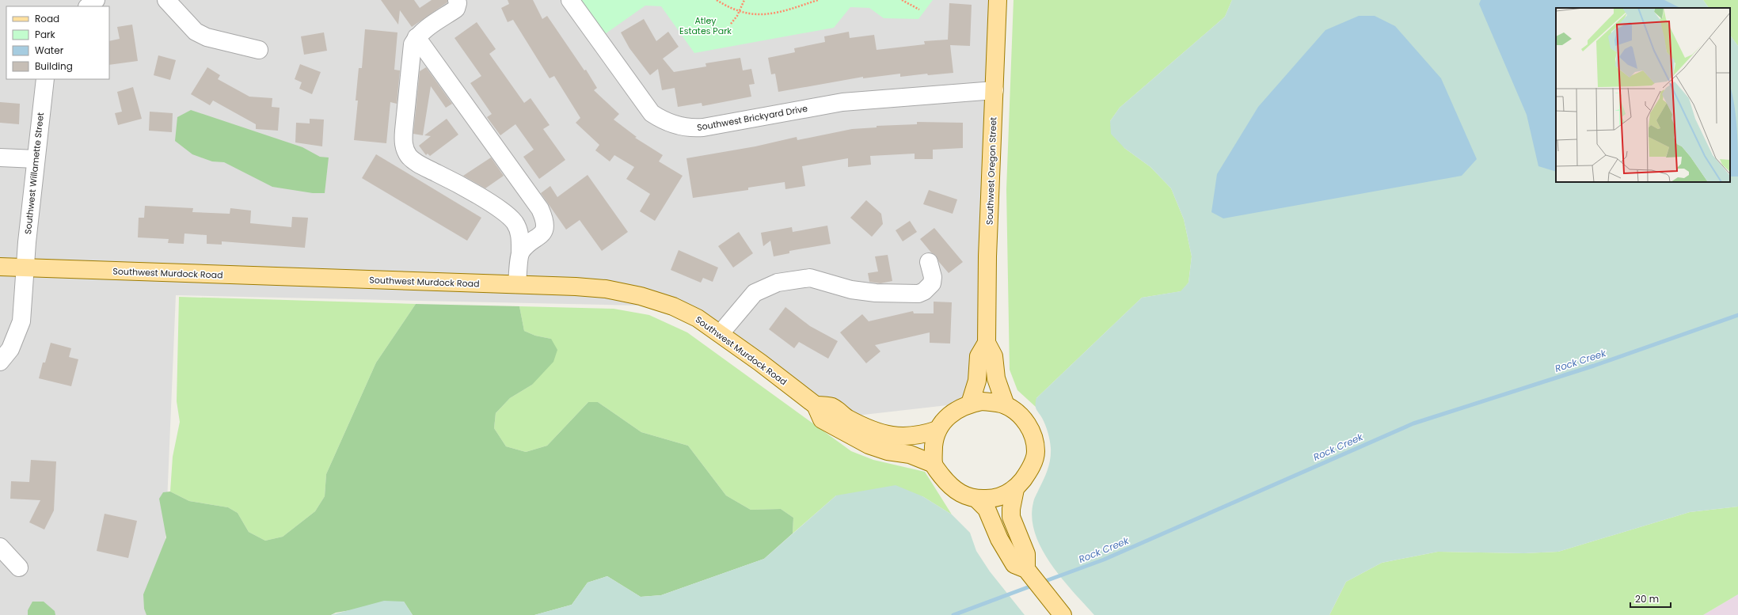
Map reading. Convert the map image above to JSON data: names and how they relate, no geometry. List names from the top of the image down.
{
  "streets": {
    "main road": ["Southwest Oregon Street", "Southwest Murdock Road"],
    "street": ["Southwest Brickyard Drive", "Southwest Willamette Street"]
  },
  "crossings": [
    ["Southwest Brickyard Drive", "Southwest Oregon Street"],
    ["Southwest Oregon Street", "Southwest Murdock Road"],
    ["Southwest Willamette Street", "Southwest Murdock Road"]
  ],
  "water": ["Rock Creek"],
  "parks": ["Atley Estates Park"],
  "legend": [
    "Road",
    "Park",
    "Water",
    "Building"
  ],
  "scale_bar": "20 m"
}
